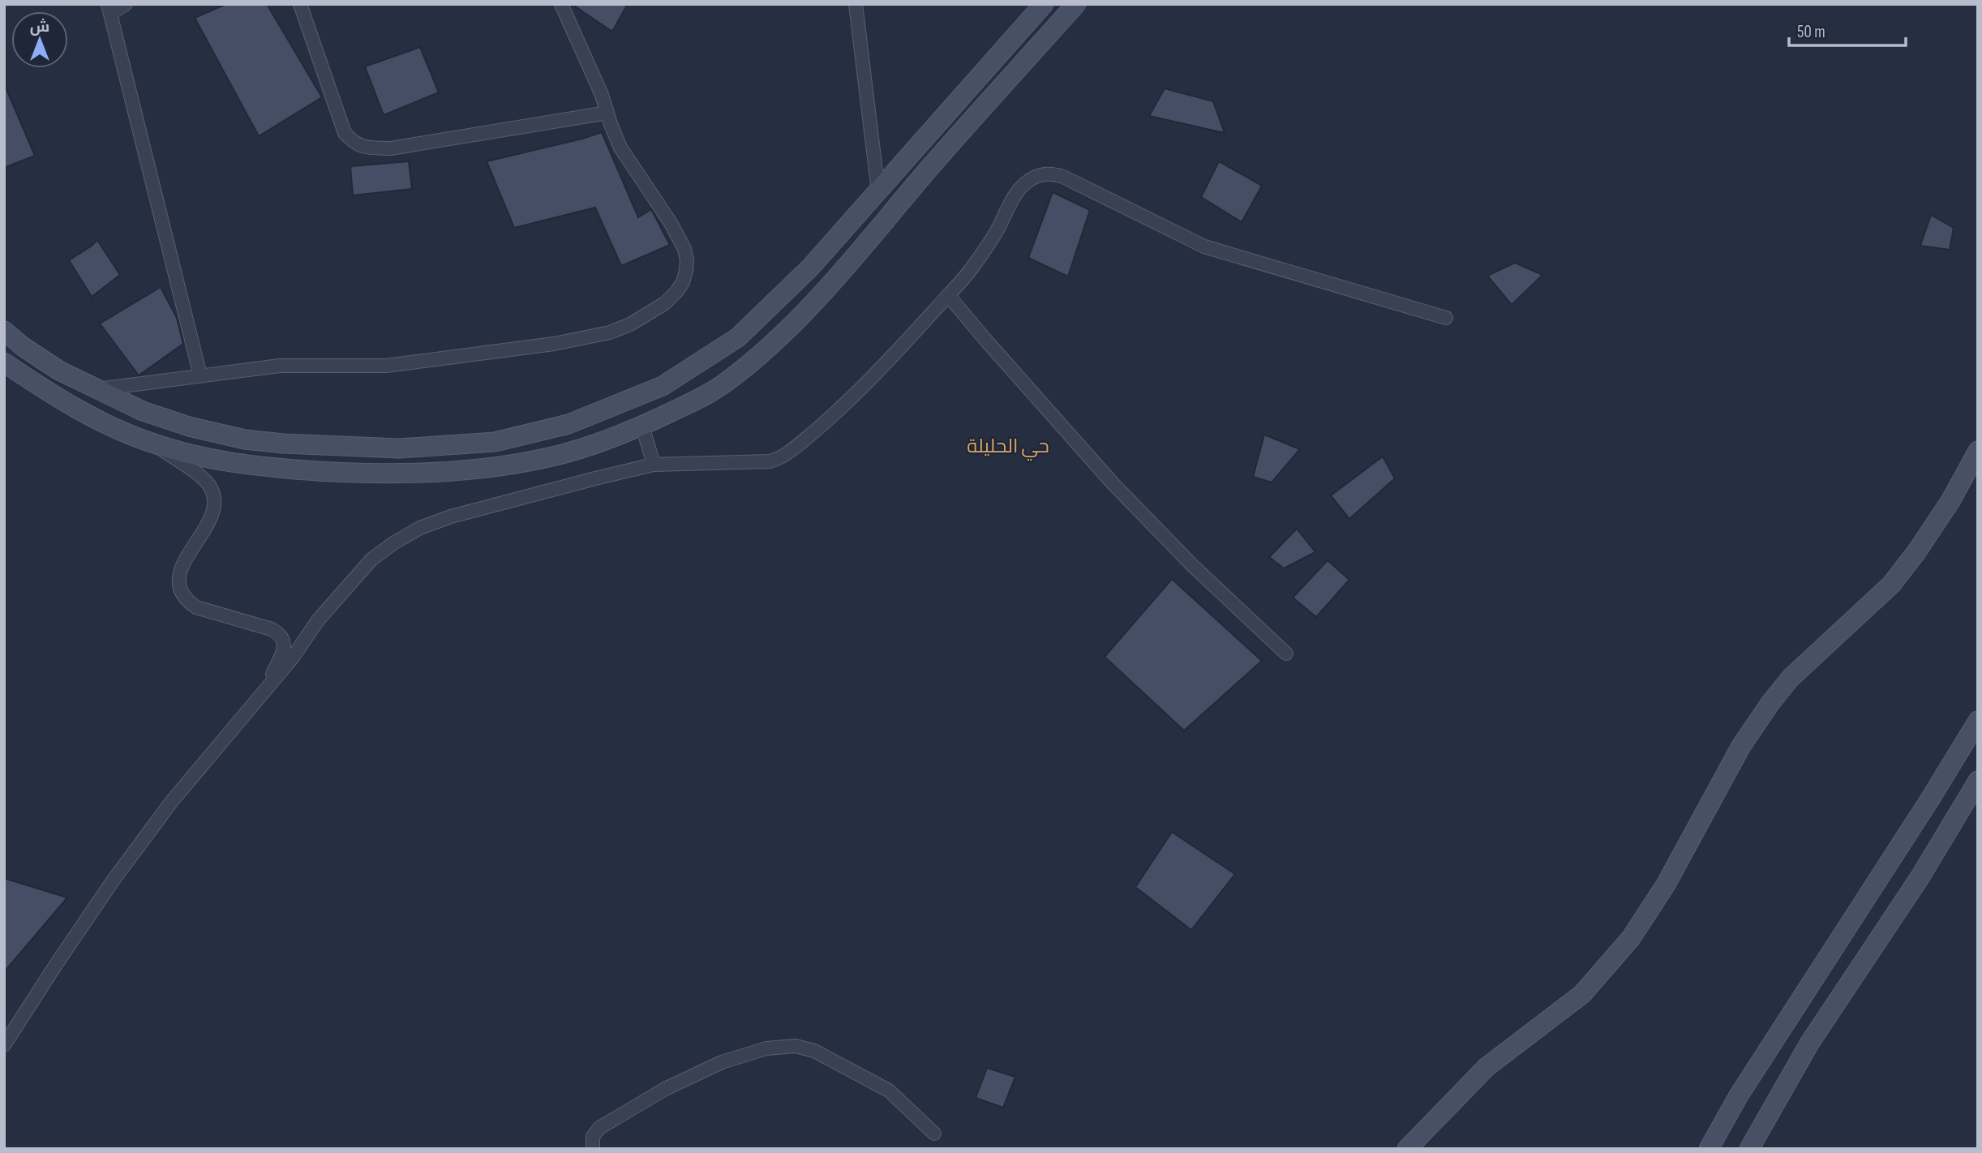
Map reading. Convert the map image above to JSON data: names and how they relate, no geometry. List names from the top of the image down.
{
  "districts": ["حي الحليلة"],
  "scale_bar": "50 m",
  "north": "top"
}
